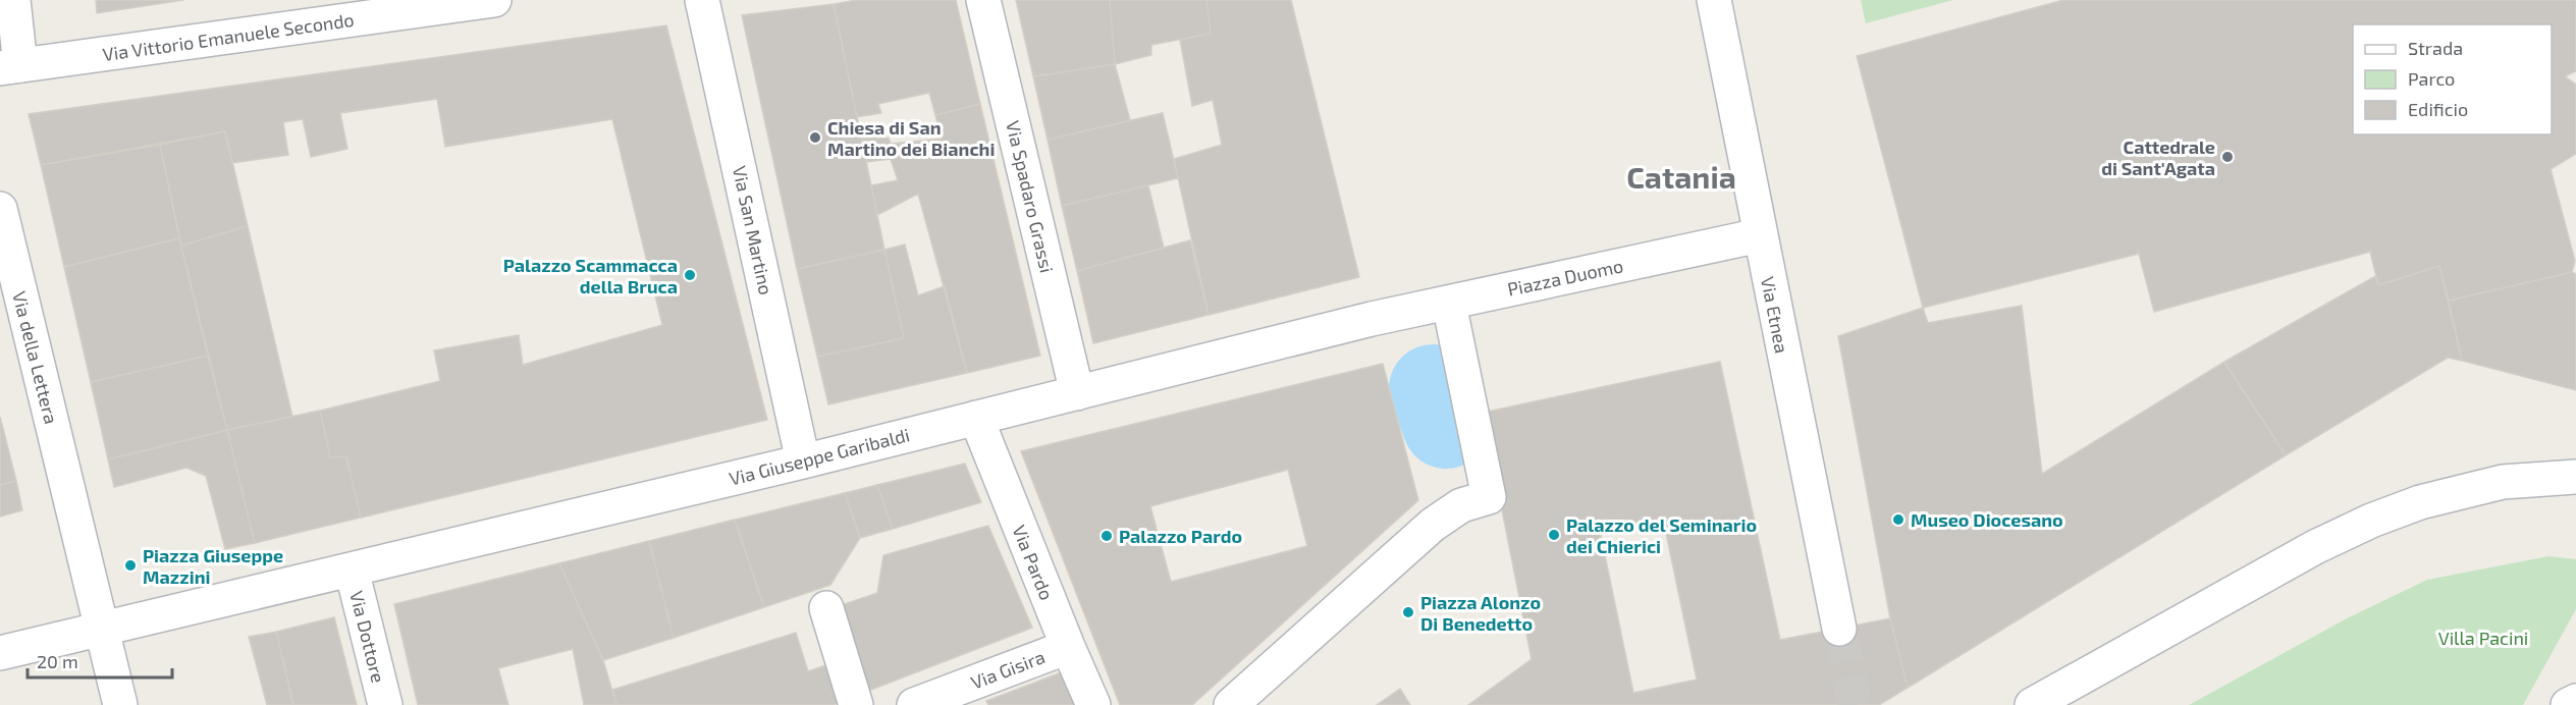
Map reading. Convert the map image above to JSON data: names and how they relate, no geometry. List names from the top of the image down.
{
  "streets": {
    "street": [
      "Via Vittorio Emanuele Secondo",
      "Via Spadaro Grassi",
      "Via San Martino",
      "Piazza Duomo",
      "Via Etnea",
      "Via della Lettera",
      "Via Giuseppe Garibaldi",
      "Via Pardo",
      "Via Dottore",
      "Via Gisira"
    ]
  },
  "crossings": [
    ["Via Spadaro Grassi", "Via Giuseppe Garibaldi"],
    ["Via San Martino", "Via Giuseppe Garibaldi"],
    ["Piazza Duomo", "Via Etnea"],
    ["Piazza Duomo", "Via Giuseppe Garibaldi"],
    ["Via della Lettera", "Via Giuseppe Garibaldi"],
    ["Via Giuseppe Garibaldi", "Via Pardo"],
    ["Via Giuseppe Garibaldi", "Via Dottore"],
    ["Via Pardo", "Via Gisira"]
  ],
  "districts": ["Catania"],
  "parks": ["Villa Pacini"],
  "places": [
    "Chiesa di San Martino dei Bianchi",
    "Cattedrale di Sant'Agata",
    "Palazzo Scammacca della Bruca",
    "Museo Diocesano",
    "Palazzo del Seminario dei Chierici",
    "Palazzo Pardo",
    "Piazza Giuseppe Mazzini",
    "Piazza Alonzo Di Benedetto"
  ],
  "legend": ["Strada", "Parco", "Edificio"],
  "scale_bar": "20 m"
}
